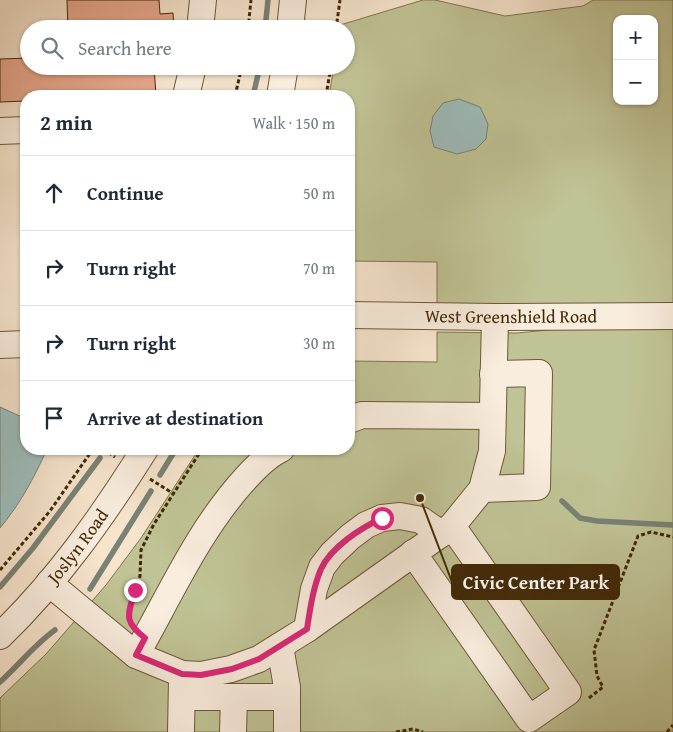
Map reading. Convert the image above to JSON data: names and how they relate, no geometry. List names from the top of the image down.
{
  "streets": {
    "street": ["West Greenshield Road", "Joslyn Road"]
  },
  "places": ["Civic Center Park"],
  "page": {
    "map_buttons": ["+", "−"],
    "search": "Search here",
    "heading": ["2 min", "Walk · 150 m"],
    "list": [
      ["Continue", "50 m"],
      ["Turn right", "70 m"],
      ["Turn right", "30 m"],
      "Arrive at destination"
    ]
  }
}
